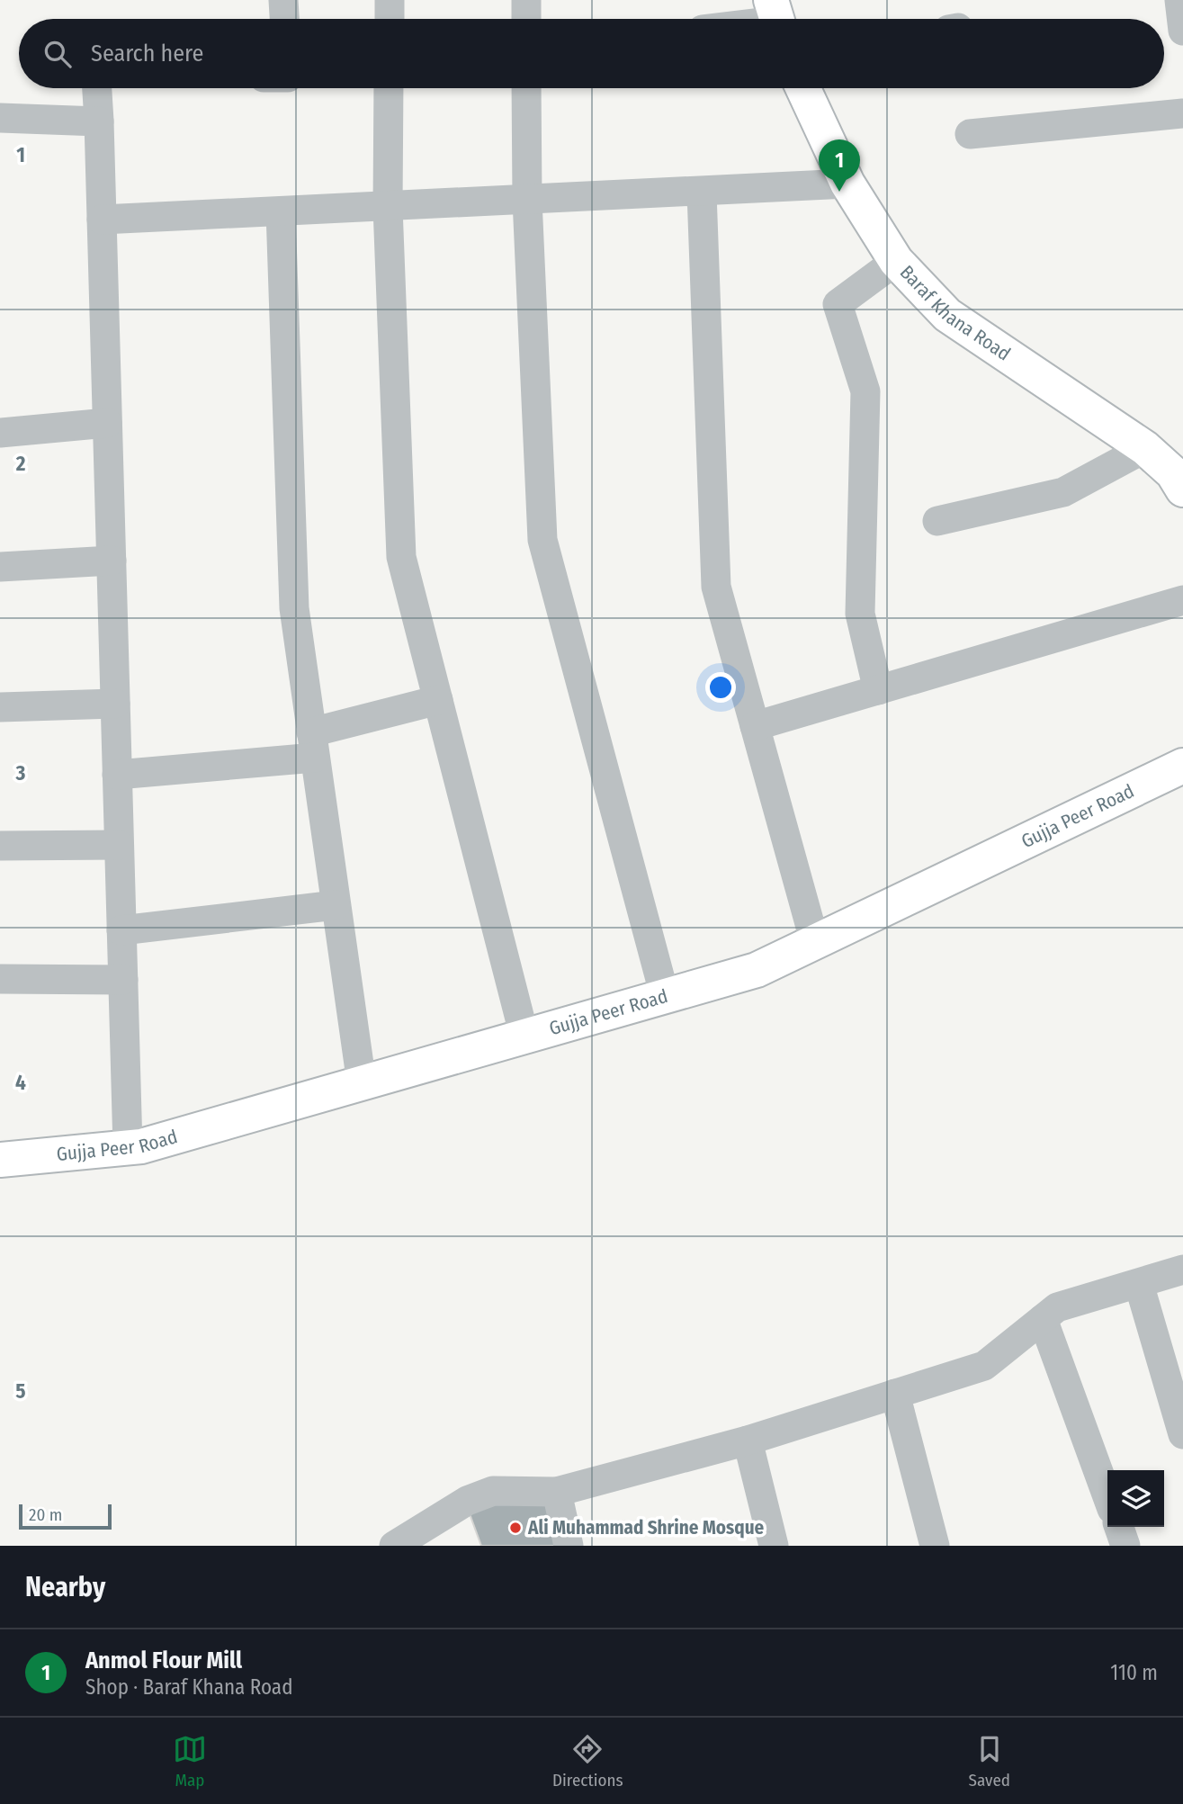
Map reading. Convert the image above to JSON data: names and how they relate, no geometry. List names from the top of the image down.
{
  "streets": {
    "street": ["Baraf Khana Road", "Gujja Peer Road"]
  },
  "places": ["Ali Muhammad Shrine Mosque"],
  "scale_bar": "20 m",
  "page": {
    "search": "Search here",
    "pins": "1",
    "scale": "20 m",
    "heading": "Nearby",
    "list": [
      {
        "mark": "1",
        "name": "Anmol Flour Mill",
        "note": "Shop · Baraf Khana Road",
        "value": "110 m"
      }
    ],
    "nav": ["Map", "Directions", "Saved"]
  },
  "grid": {
    "rows": [
      "1",
      "2",
      "3",
      "4",
      "5"
    ]
  }
}
